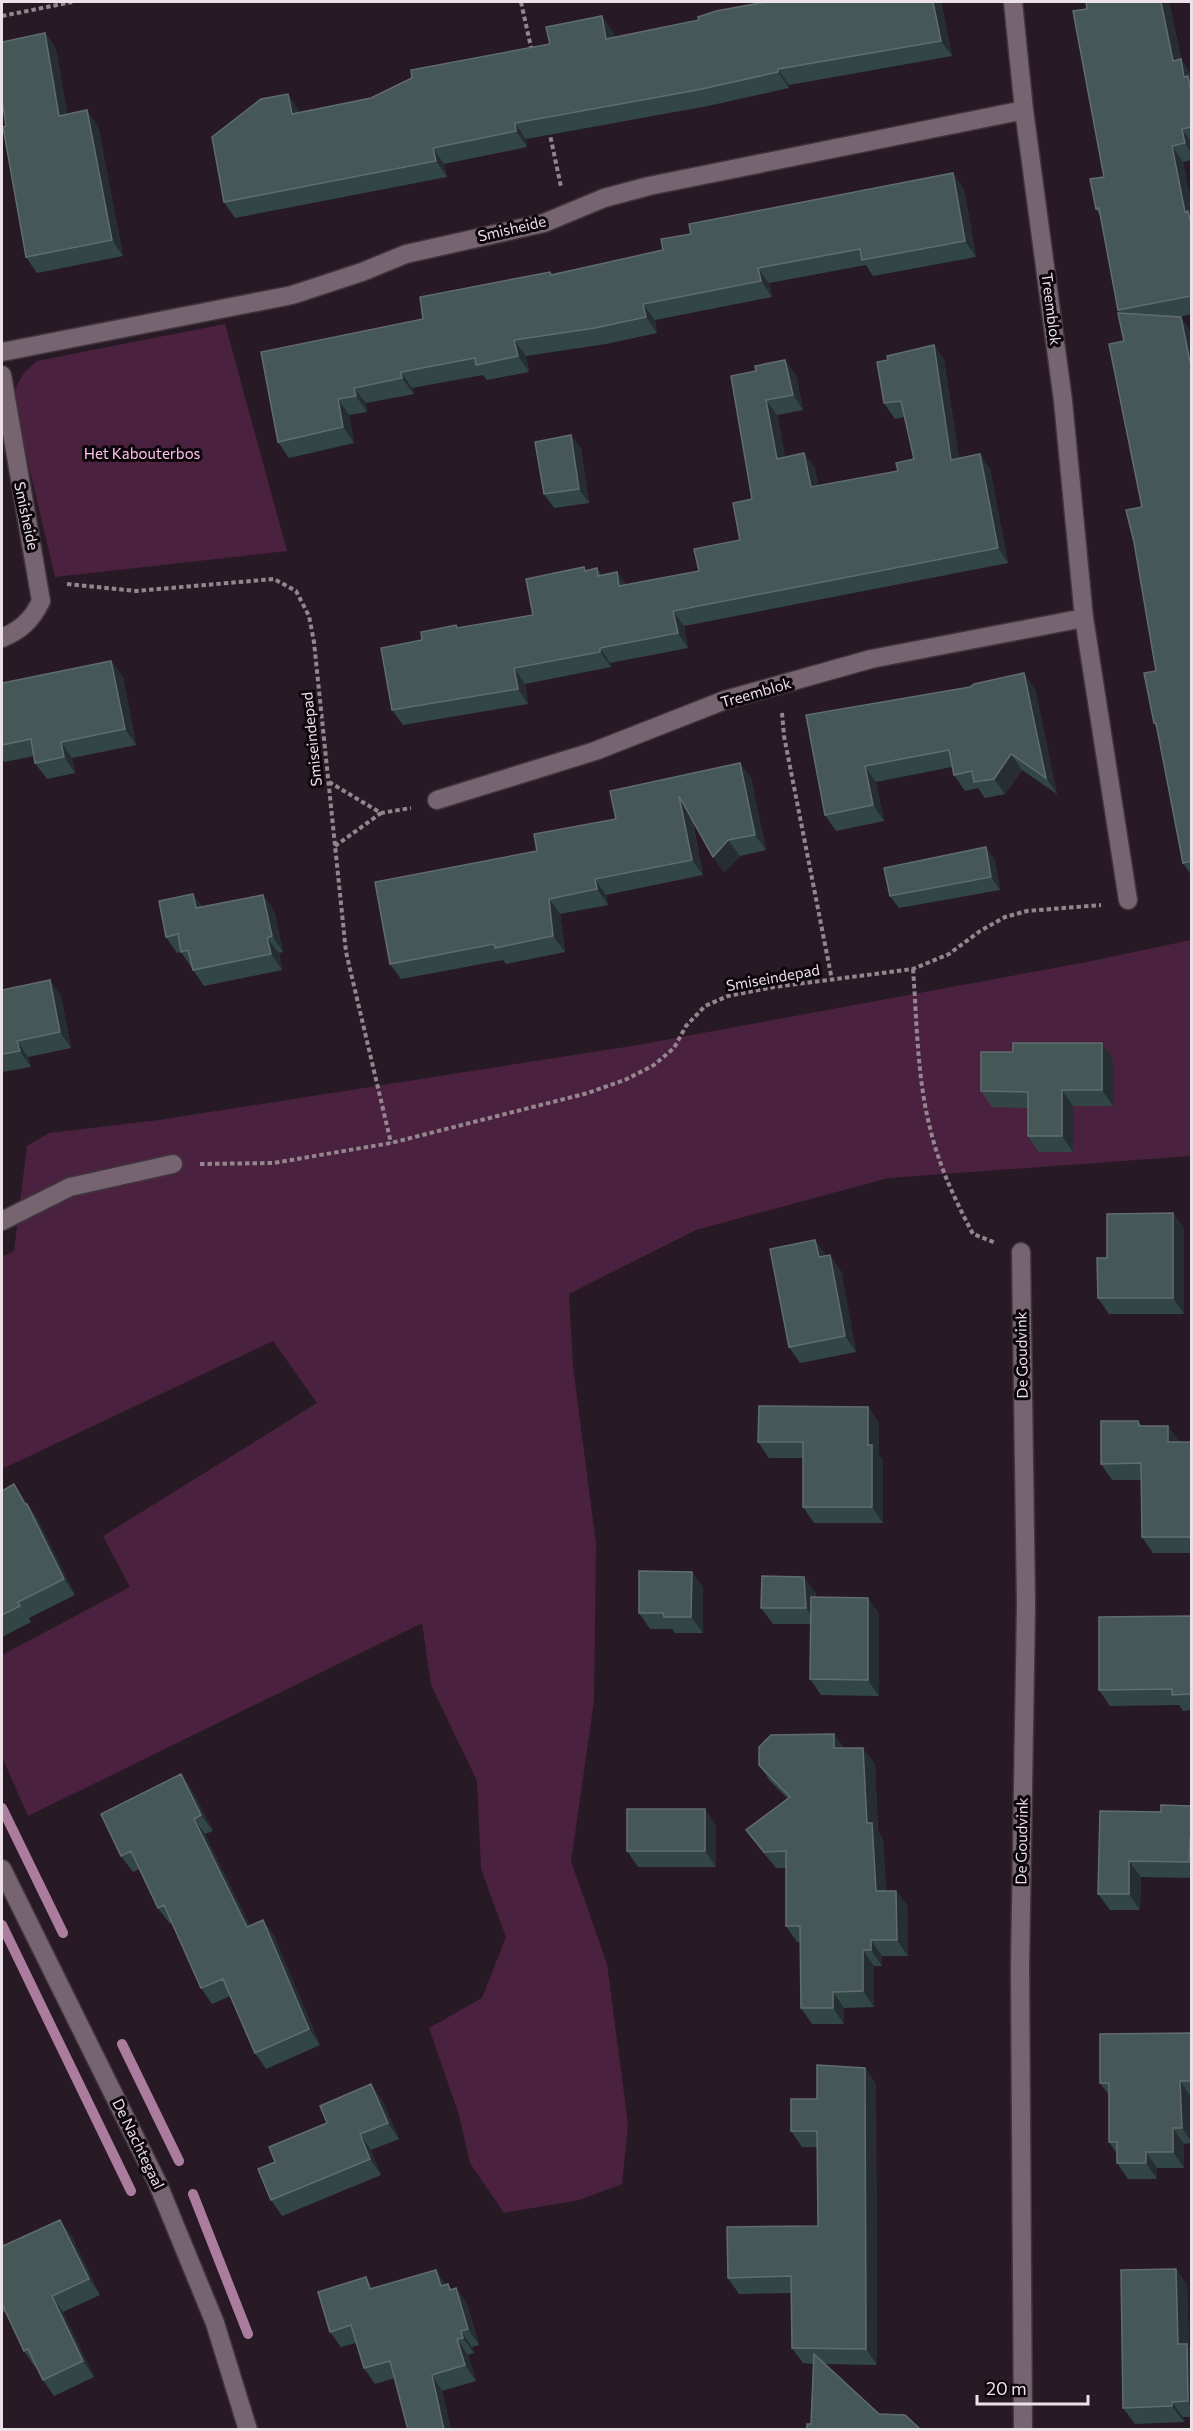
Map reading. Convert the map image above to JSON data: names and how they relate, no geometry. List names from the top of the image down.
{
  "streets": {
    "street": [
      "Smisheide",
      "Treemblok",
      "De Goudvink",
      "De Nachtegaal"
    ],
    "path": ["Smiseindepad"]
  },
  "crossings": [
    ["Smisheide", "Treemblok"],
    ["Smisheide", "Smiseindepad"],
    ["Treemblok", "Smiseindepad"]
  ],
  "parks": ["Het Kabouterbos"],
  "scale_bar": "20 m"
}
